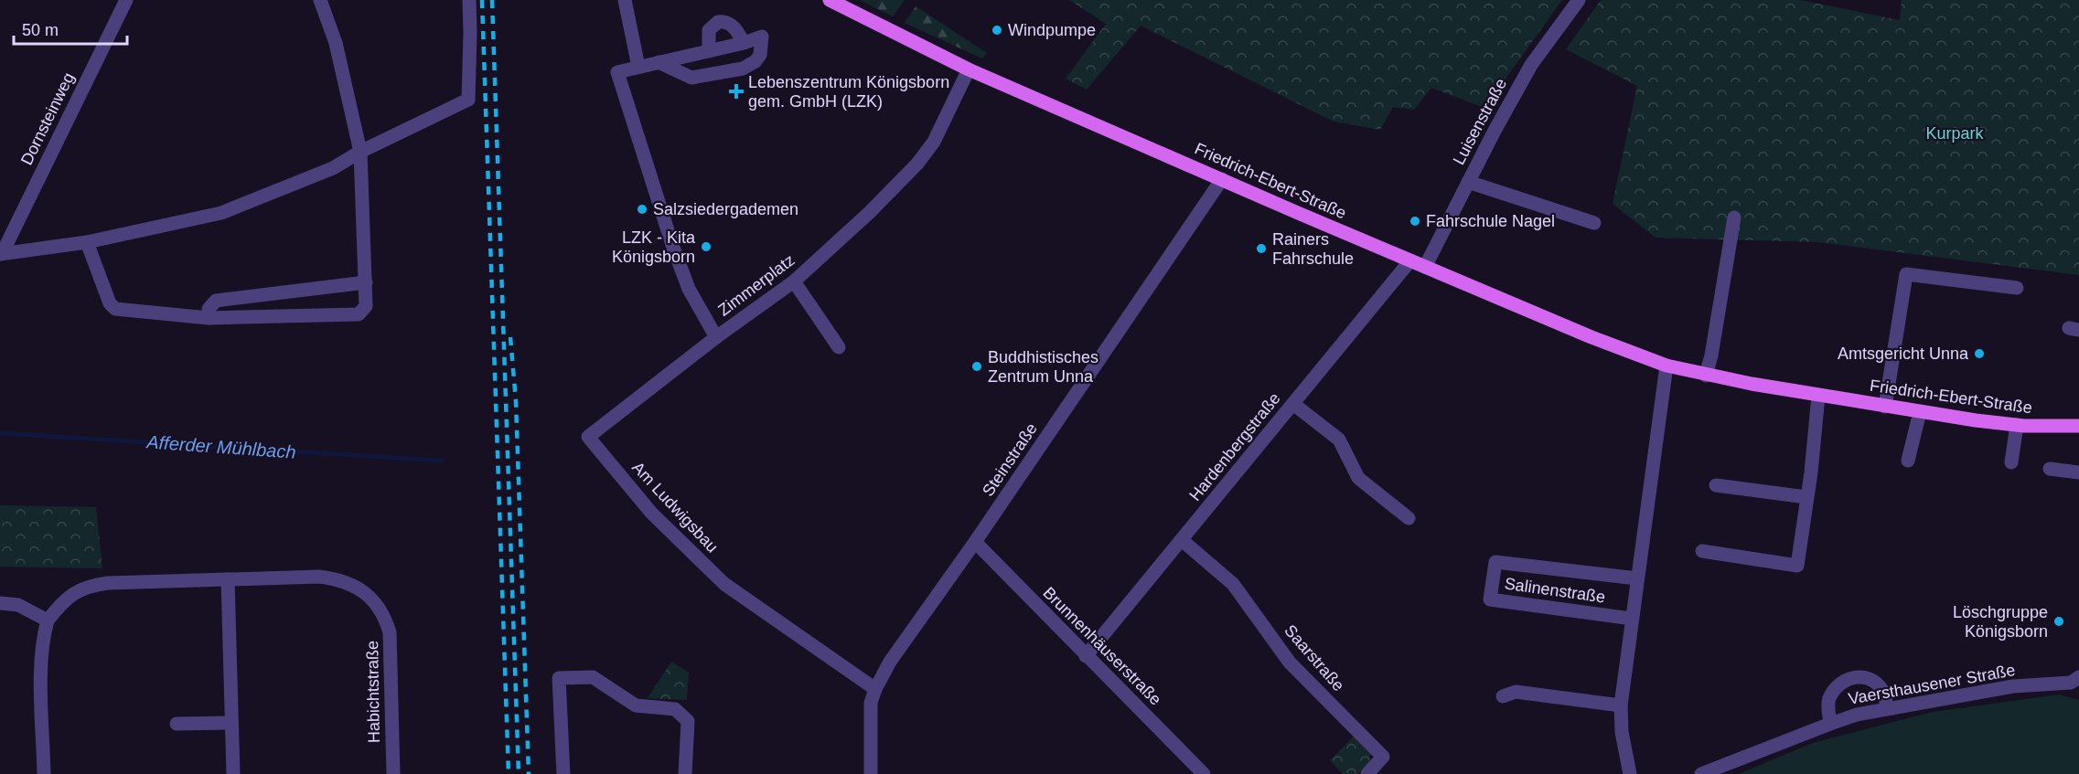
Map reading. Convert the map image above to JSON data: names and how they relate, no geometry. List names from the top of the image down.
{
  "streets": {
    "main road": ["Friedrich-Ebert-Straße"],
    "street": [
      "Dornsteinweg",
      "Luisenstraße",
      "Zimmerplatz",
      "Hardenbergstraße",
      "Steinstraße",
      "Am Ludwigsbau",
      "Salinenstraße",
      "Brunnenhäuserstraße",
      "Saarstraße",
      "Vaersthausener Straße",
      "Habichtstraße"
    ]
  },
  "crossings": [
    ["Luisenstraße", "Friedrich-Ebert-Straße"],
    ["Friedrich-Ebert-Straße", "Zimmerplatz"],
    ["Friedrich-Ebert-Straße", "Hardenbergstraße"],
    ["Friedrich-Ebert-Straße", "Steinstraße"],
    ["Zimmerplatz", "Am Ludwigsbau"],
    ["Hardenbergstraße", "Brunnenhäuserstraße"],
    ["Hardenbergstraße", "Saarstraße"],
    ["Steinstraße", "Am Ludwigsbau"],
    ["Steinstraße", "Brunnenhäuserstraße"]
  ],
  "water": ["Afferder Mühlbach"],
  "parks": ["Kurpark"],
  "places": {
    "other": [
      "Windpumpe",
      "Salzsiedergademen",
      "Fahrschule Nagel",
      "LZK - Kita Königsborn",
      "Rainers Fahrschule",
      "Amtsgericht Unna",
      "Buddhistisches Zentrum Unna",
      "Löschgruppe Königsborn"
    ],
    "health": ["Lebenszentrum Königsborn gem. GmbH (LZK)"]
  },
  "scale_bar": "50 m"
}
